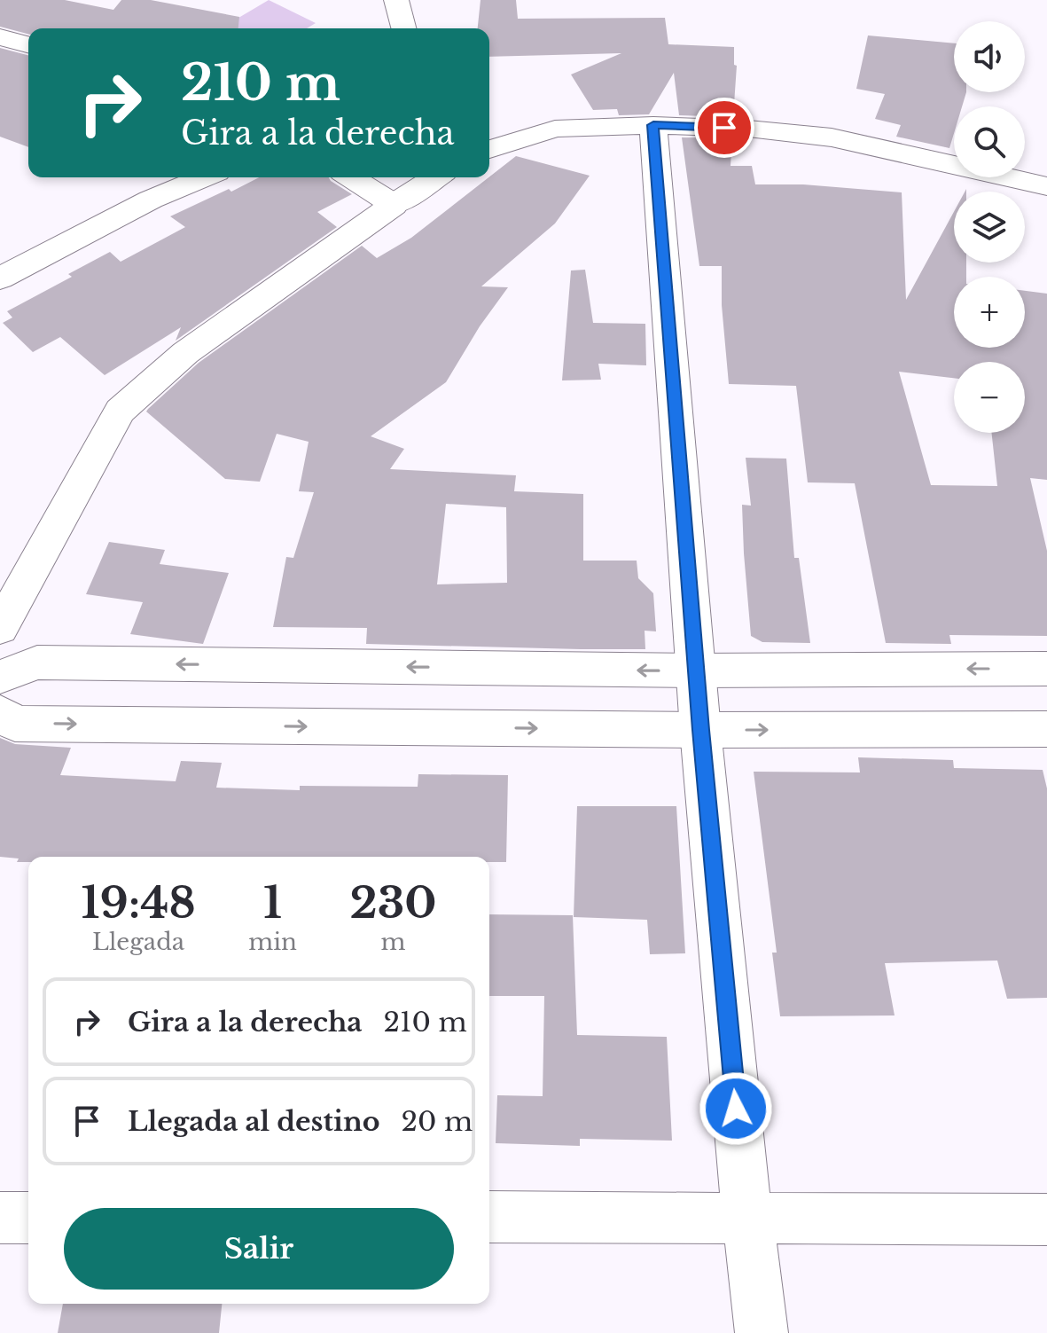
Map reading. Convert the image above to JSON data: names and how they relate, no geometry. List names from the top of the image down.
{
  "page": {
    "map_buttons": ["+", "−"],
    "turn": ["210 m", "Gira a la derecha"],
    "eta": [
      "19:48",
      "Llegada",
      "1",
      "min",
      "230",
      "m"
    ],
    "list": [
      {
        "name": "Gira a la derecha",
        "value": "210 m"
      },
      {
        "name": "Llegada al destino",
        "value": "20 m"
      }
    ],
    "buttons": "Salir"
  }
}
